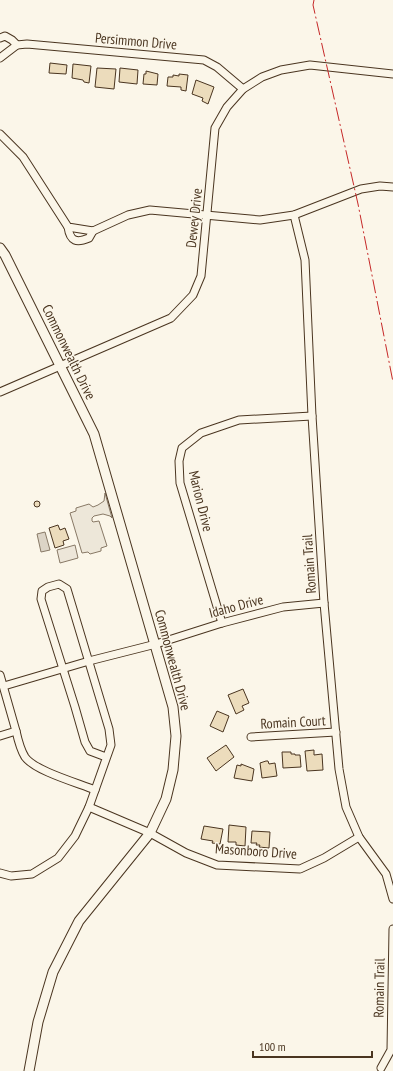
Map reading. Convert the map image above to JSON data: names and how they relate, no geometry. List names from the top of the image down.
{
  "streets": {
    "street": [
      "Persimmon Drive",
      "Dewey Drive",
      "Commonwealth Drive",
      "Marion Drive",
      "Romain Trail",
      "Idaho Drive",
      "Romain Court",
      "Masonboro Drive"
    ]
  },
  "crossings": [
    ["Persimmon Drive", "Dewey Drive"],
    ["Dewey Drive", "Commonwealth Drive"],
    ["Commonwealth Drive", "Idaho Drive"],
    ["Commonwealth Drive", "Masonboro Drive"],
    ["Marion Drive", "Romain Trail"],
    ["Marion Drive", "Idaho Drive"],
    ["Romain Trail", "Idaho Drive"],
    ["Romain Trail", "Romain Court"],
    ["Romain Trail", "Masonboro Drive"]
  ],
  "scale_bar": "100 m"
}
